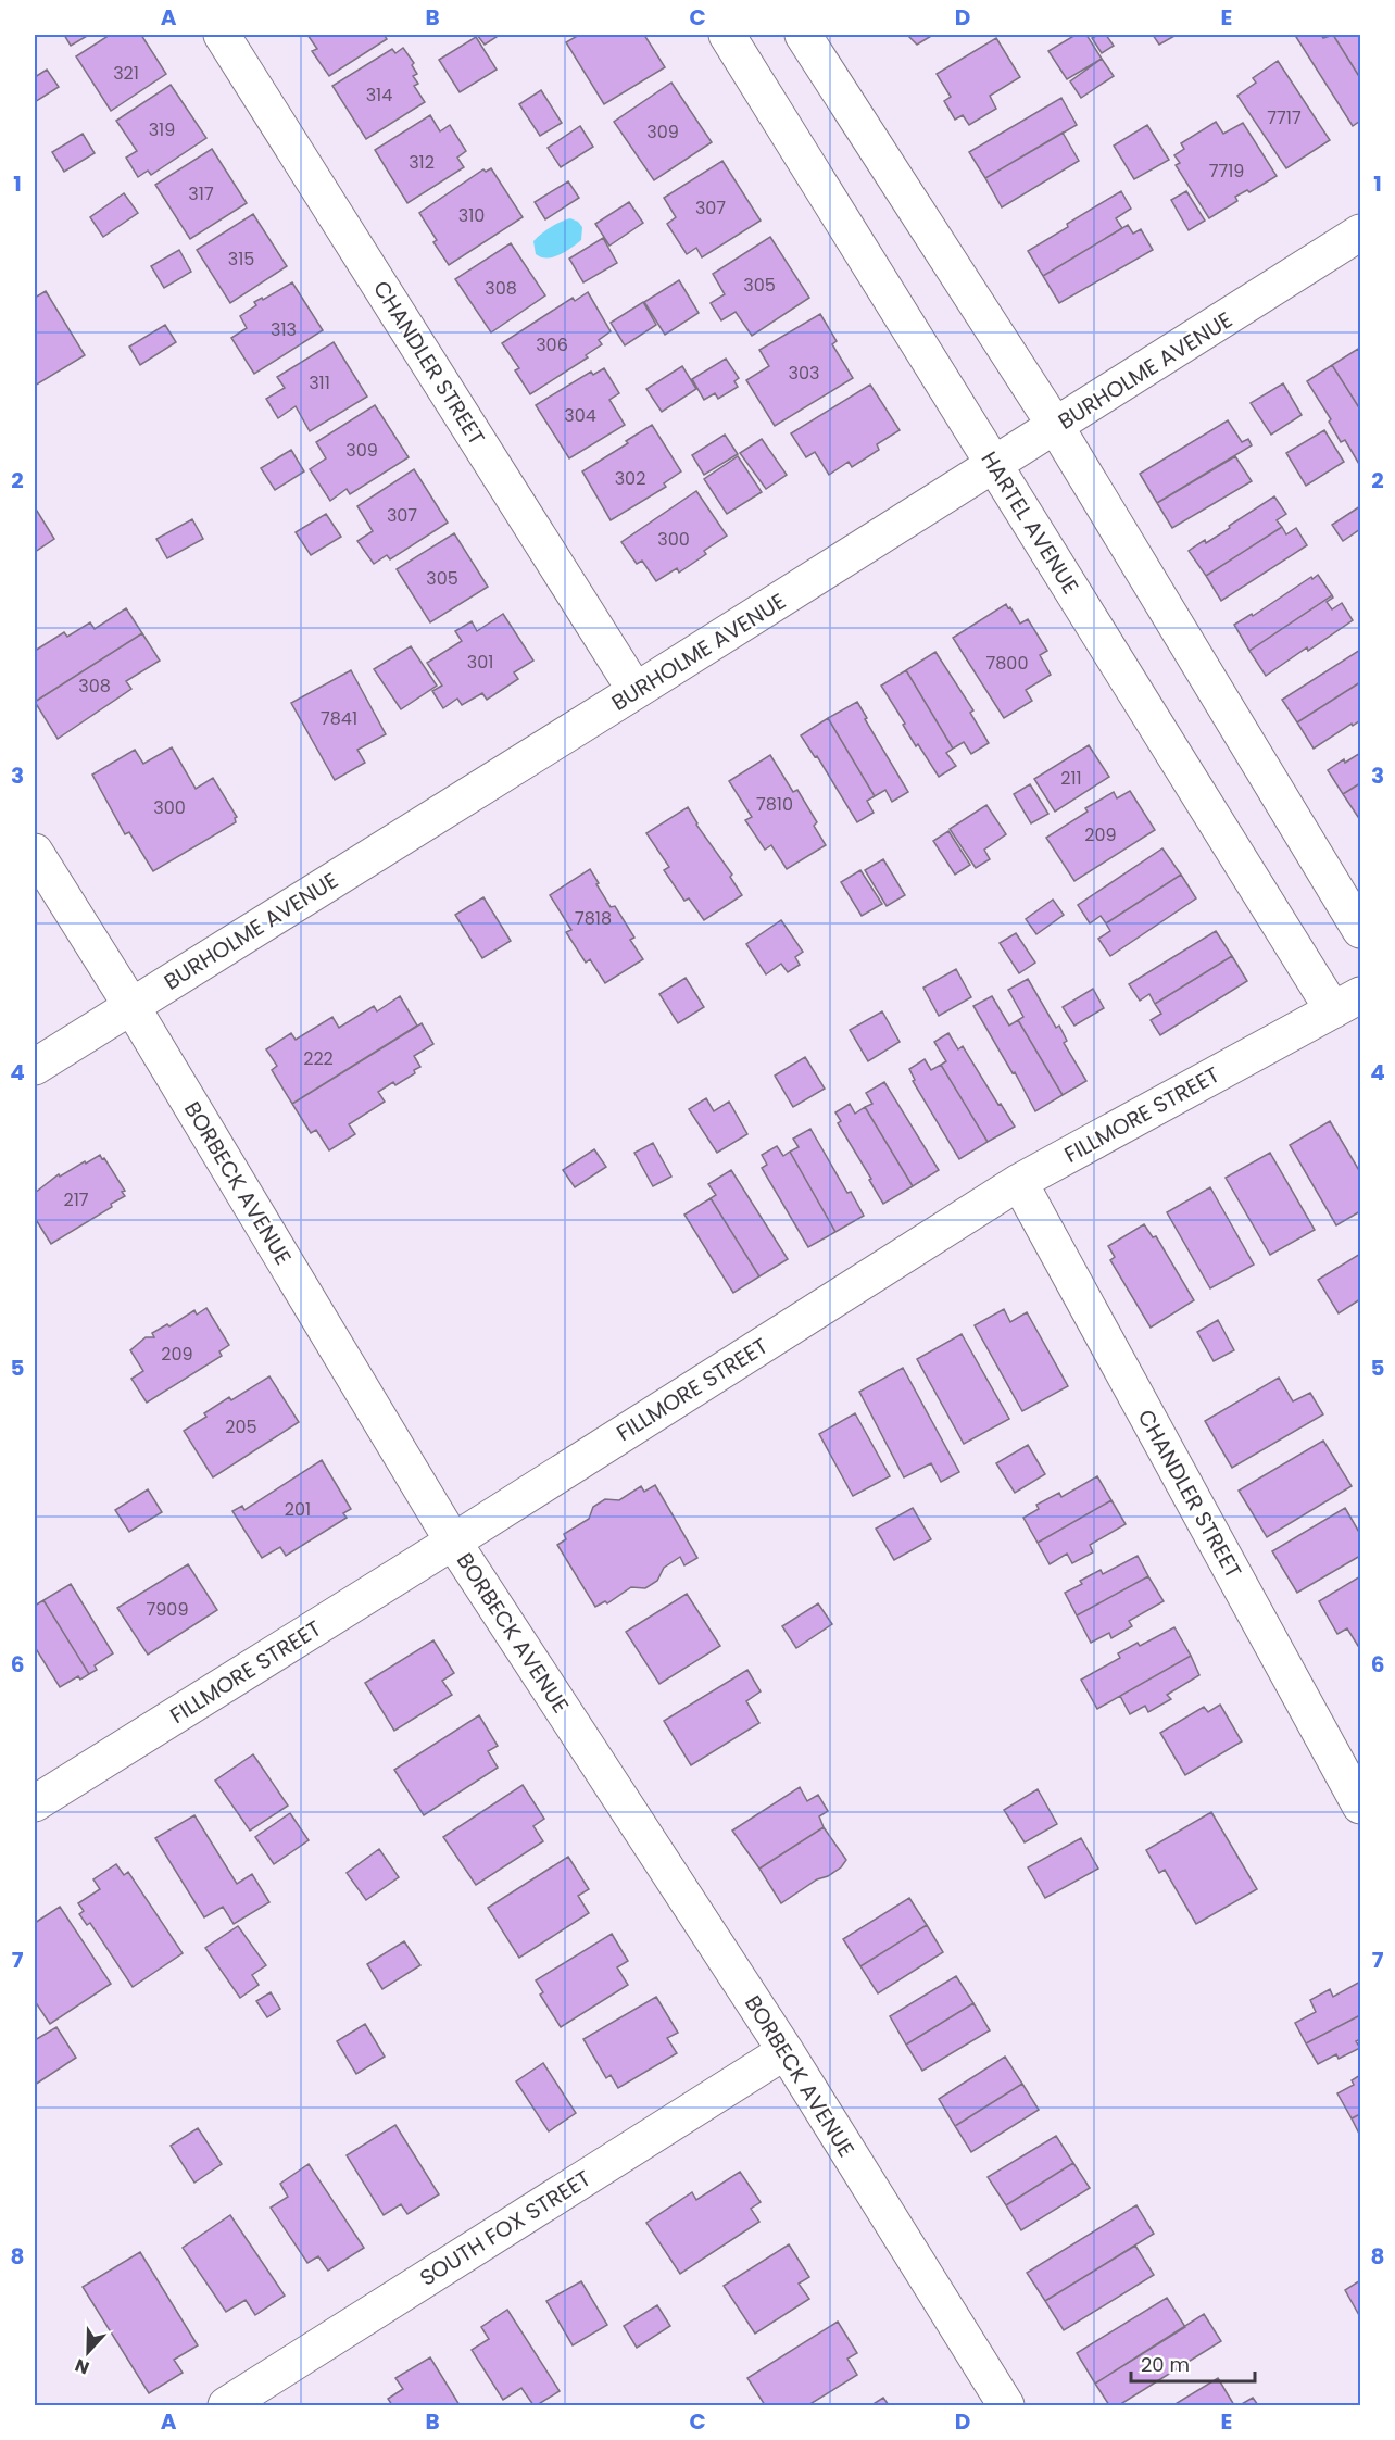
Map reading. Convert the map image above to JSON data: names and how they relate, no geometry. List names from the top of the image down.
{
  "streets": {
    "street": [
      "CHANDLER STREET",
      "BURHOLME AVENUE",
      "HARTEL AVENUE",
      "FILLMORE STREET",
      "BORBECK AVENUE",
      "SOUTH FOX STREET"
    ]
  },
  "crossings": [
    ["CHANDLER STREET", "BURHOLME AVENUE"],
    ["CHANDLER STREET", "FILLMORE STREET"],
    ["BURHOLME AVENUE", "HARTEL AVENUE"],
    ["BURHOLME AVENUE", "BORBECK AVENUE"],
    ["HARTEL AVENUE", "FILLMORE STREET"],
    ["FILLMORE STREET", "BORBECK AVENUE"],
    ["BORBECK AVENUE", "SOUTH FOX STREET"]
  ],
  "house_numbers": [
    "321",
    "314",
    "7717",
    "319",
    "309",
    "312",
    "7719",
    "317",
    "307",
    "310",
    "315",
    "305",
    "308",
    "313",
    "306",
    "303",
    "311",
    "304",
    "309",
    "302",
    "307",
    "300",
    "305",
    "301",
    "7800",
    "308",
    "7841",
    "211",
    "7810",
    "300",
    "209",
    "7818",
    "222",
    "217",
    "209",
    "205",
    "201",
    "7909"
  ],
  "scale_bar": "20 m",
  "north": "bottom",
  "grid": {
    "columns": [
      "A",
      "B",
      "C",
      "D",
      "E"
    ],
    "rows": [
      "1",
      "2",
      "3",
      "4",
      "5",
      "6",
      "7",
      "8"
    ]
  }
}
